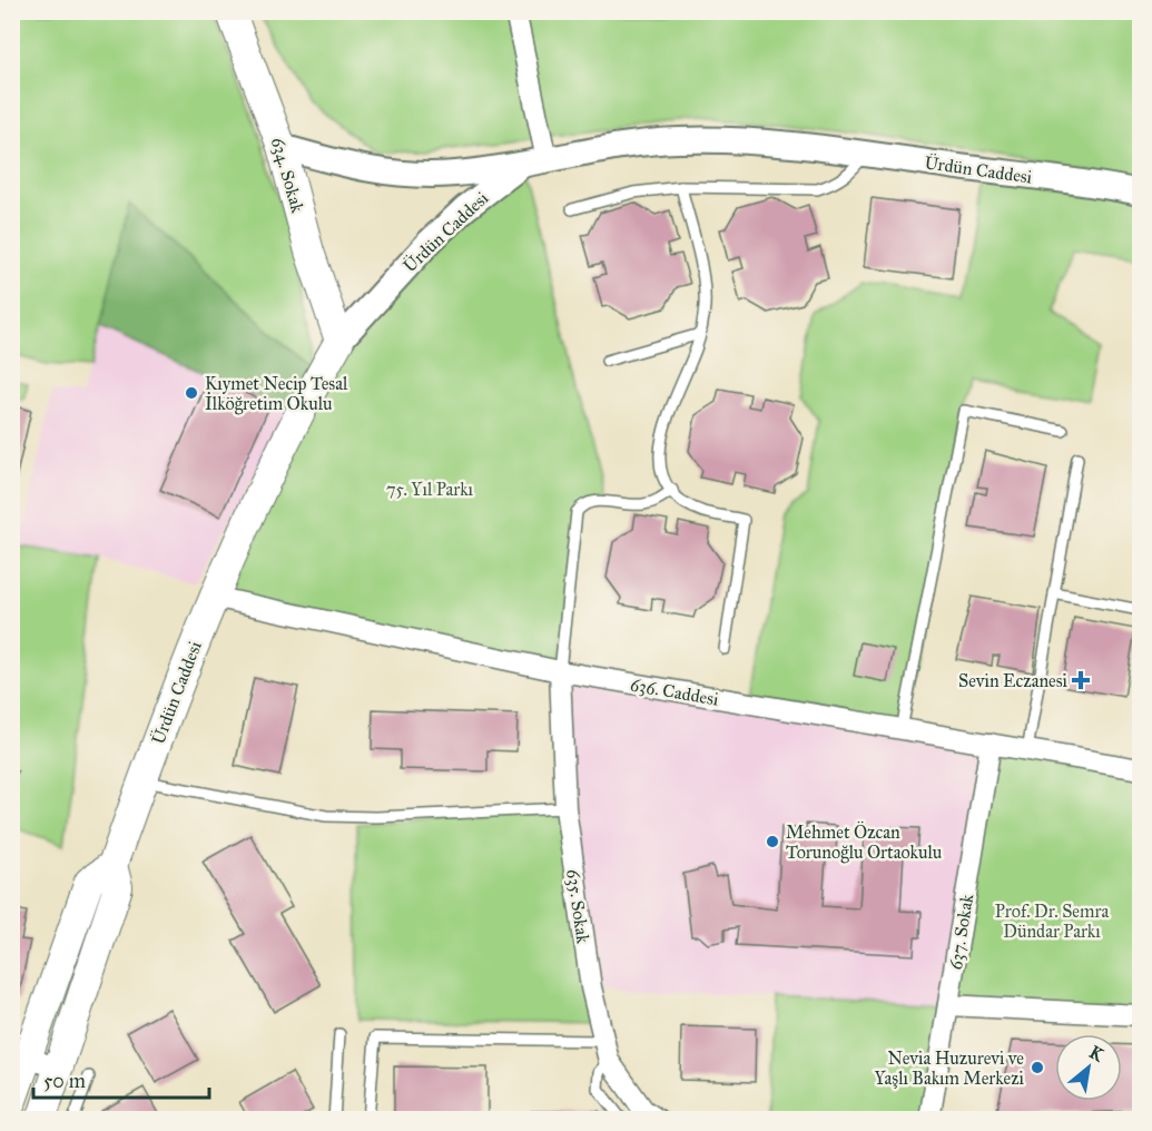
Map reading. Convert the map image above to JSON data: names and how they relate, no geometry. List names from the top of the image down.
{
  "streets": {
    "main road": ["Ürdün Caddesi", "634. Sokak"],
    "street": ["636. Caddesi", "635. Sokak", "637. Sokak"]
  },
  "crossings": [
    ["Ürdün Caddesi", "634. Sokak"],
    ["Ürdün Caddesi", "636. Caddesi"],
    ["636. Caddesi", "635. Sokak"],
    ["636. Caddesi", "637. Sokak"]
  ],
  "parks": ["75. Yıl Parkı", "Prof. Dr. Semra Dündar Parkı"],
  "places": {
    "other": ["Kıymet Necip Tesal İlköğretim Okulu", "Mehmet Özcan Torunoğlu Ortaokulu", "Nevia Huzurevi ve Yaşlı Bakım Merkezi"],
    "health": ["Sevin Eczanesi"]
  },
  "scale_bar": "50 m",
  "north": "top right"
}
